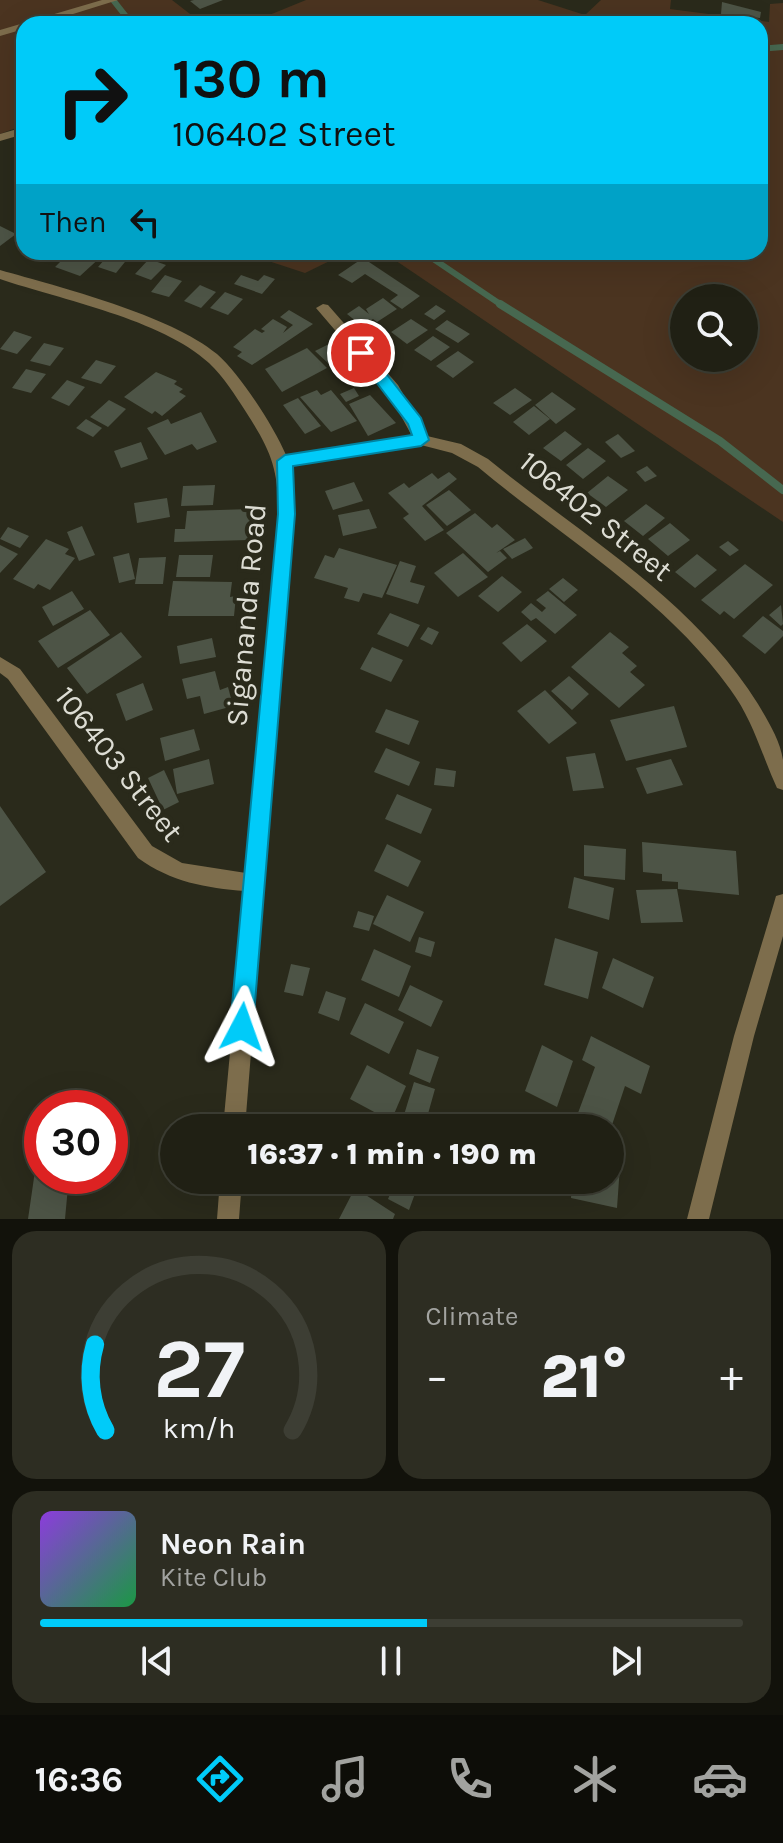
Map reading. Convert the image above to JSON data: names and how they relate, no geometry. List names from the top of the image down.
{
  "streets": {
    "street": ["106402 Street", "Sigananda Road", "106403 Street"]
  },
  "crossings": [
    ["106402 Street", "Sigananda Road"],
    ["Sigananda Road", "106403 Street"]
  ],
  "page": {
    "turn": ["130 m", "106402 Street"],
    "then": "Then",
    "limit": "30",
    "trip": "16:37 · 1 min · 190 m",
    "tile": "Climate",
    "heat": ["−", "21°", "+"],
    "song": ["Neon Rain", "Kite Club"],
    "tabs": "16:36",
    "gauge": ["27", "km/h"]
  }
}
